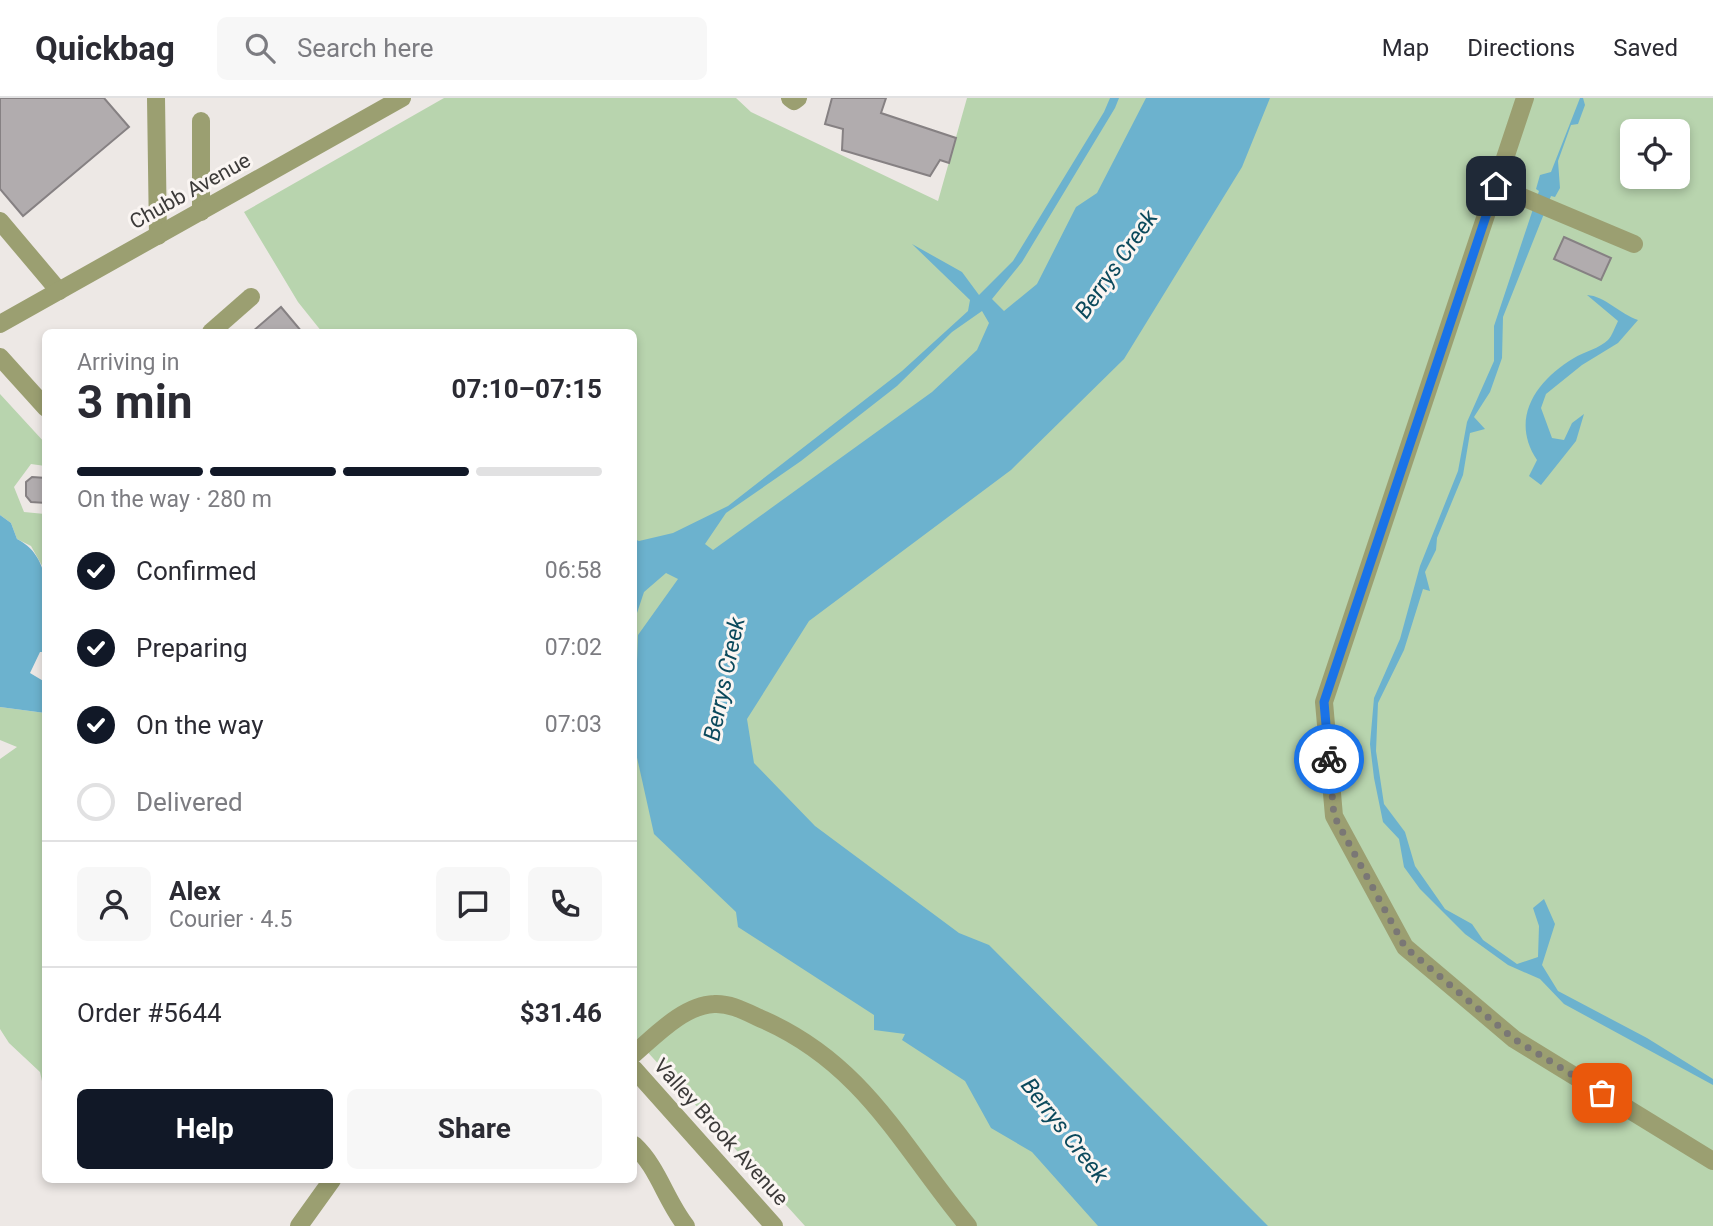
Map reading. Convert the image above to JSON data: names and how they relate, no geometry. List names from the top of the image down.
{
  "streets": {
    "street": ["Chubb Avenue", "Valley Brook Avenue"]
  },
  "water": ["Berrys Creek"],
  "page": {
    "header": "Quickbag",
    "search": "Search here",
    "nav": ["Map", "Directions", "Saved"],
    "heading": ["3 min", "Arriving in", "07:10–07:15"],
    "panel": [
      "Alex",
      "Courier · 4.5",
      "Order #5644",
      "$31.46"
    ],
    "bar": "On the way · 280 m",
    "list": [
      ["Confirmed", "06:58"],
      ["Preparing", "07:02"],
      ["On the way", "07:03"],
      "Delivered"
    ],
    "buttons": ["Help", "Share"]
  }
}
